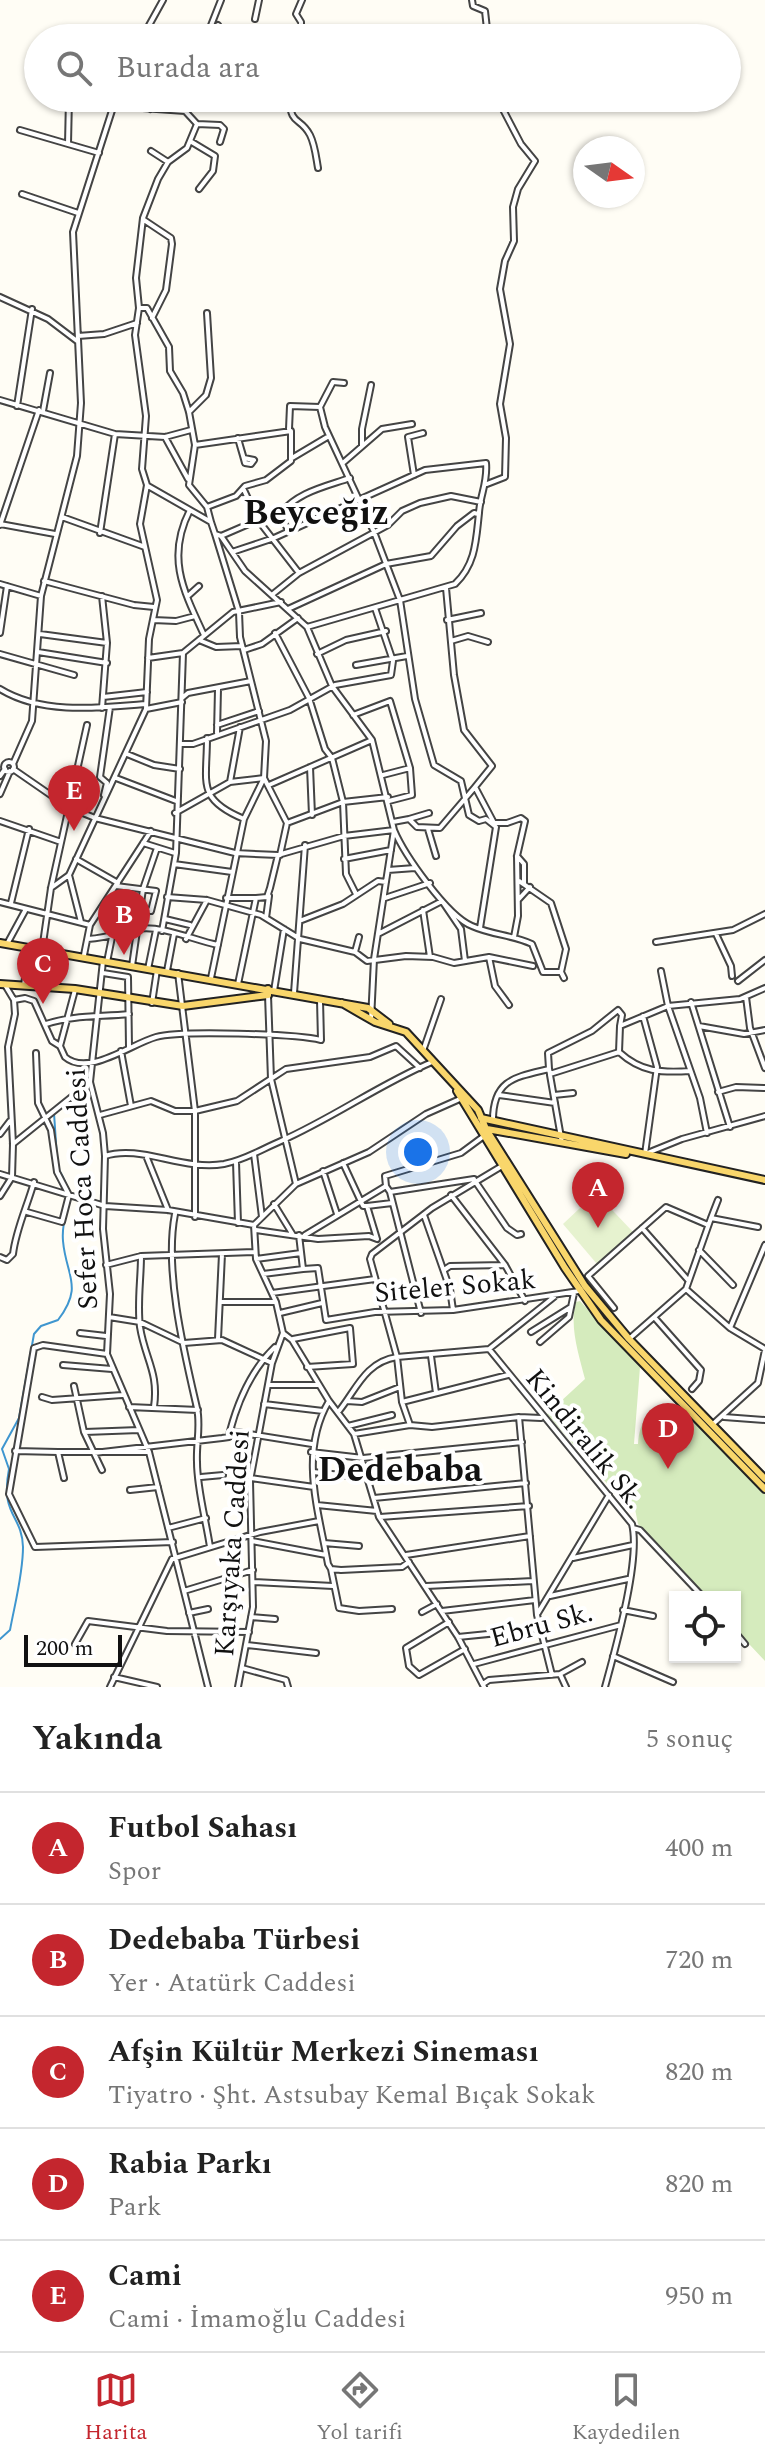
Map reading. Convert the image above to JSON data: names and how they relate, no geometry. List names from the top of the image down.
{
  "streets": {
    "street": [
      "Sefer Hoca Caddesi",
      "Siteler Sokak",
      "Kindiralik Sk.",
      "Karşıyaka Caddesi",
      "Ebru Sk."
    ]
  },
  "crossings": [
    ["Kindiralik Sk.", "Ebru Sk."]
  ],
  "districts": ["Beyceğiz", "Dedebaba"],
  "scale_bar": "200 m",
  "north": "right",
  "page": {
    "search": "Burada ara",
    "pins": [
      "E",
      "B",
      "C",
      "A",
      "D"
    ],
    "scale": "200 m",
    "heading": ["Yakında", "5 sonuç"],
    "list": [
      {
        "mark": "A",
        "name": "Futbol Sahası",
        "note": "Spor",
        "value": "400 m"
      },
      {
        "mark": "B",
        "name": "Dedebaba Türbesi",
        "note": "Yer · Atatürk Caddesi",
        "value": "720 m"
      },
      {
        "mark": "C",
        "name": "Afşin Kültür Merkezi Sineması",
        "note": "Tiyatro · Şht. Astsubay Kemal Bıçak Sokak",
        "value": "820 m"
      },
      {
        "mark": "D",
        "name": "Rabia Parkı",
        "note": "Park",
        "value": "820 m"
      },
      {
        "mark": "E",
        "name": "Cami",
        "note": "Cami · İmamoğlu Caddesi",
        "value": "950 m"
      }
    ],
    "nav": ["Harita", "Yol tarifi", "Kaydedilen"]
  }
}
